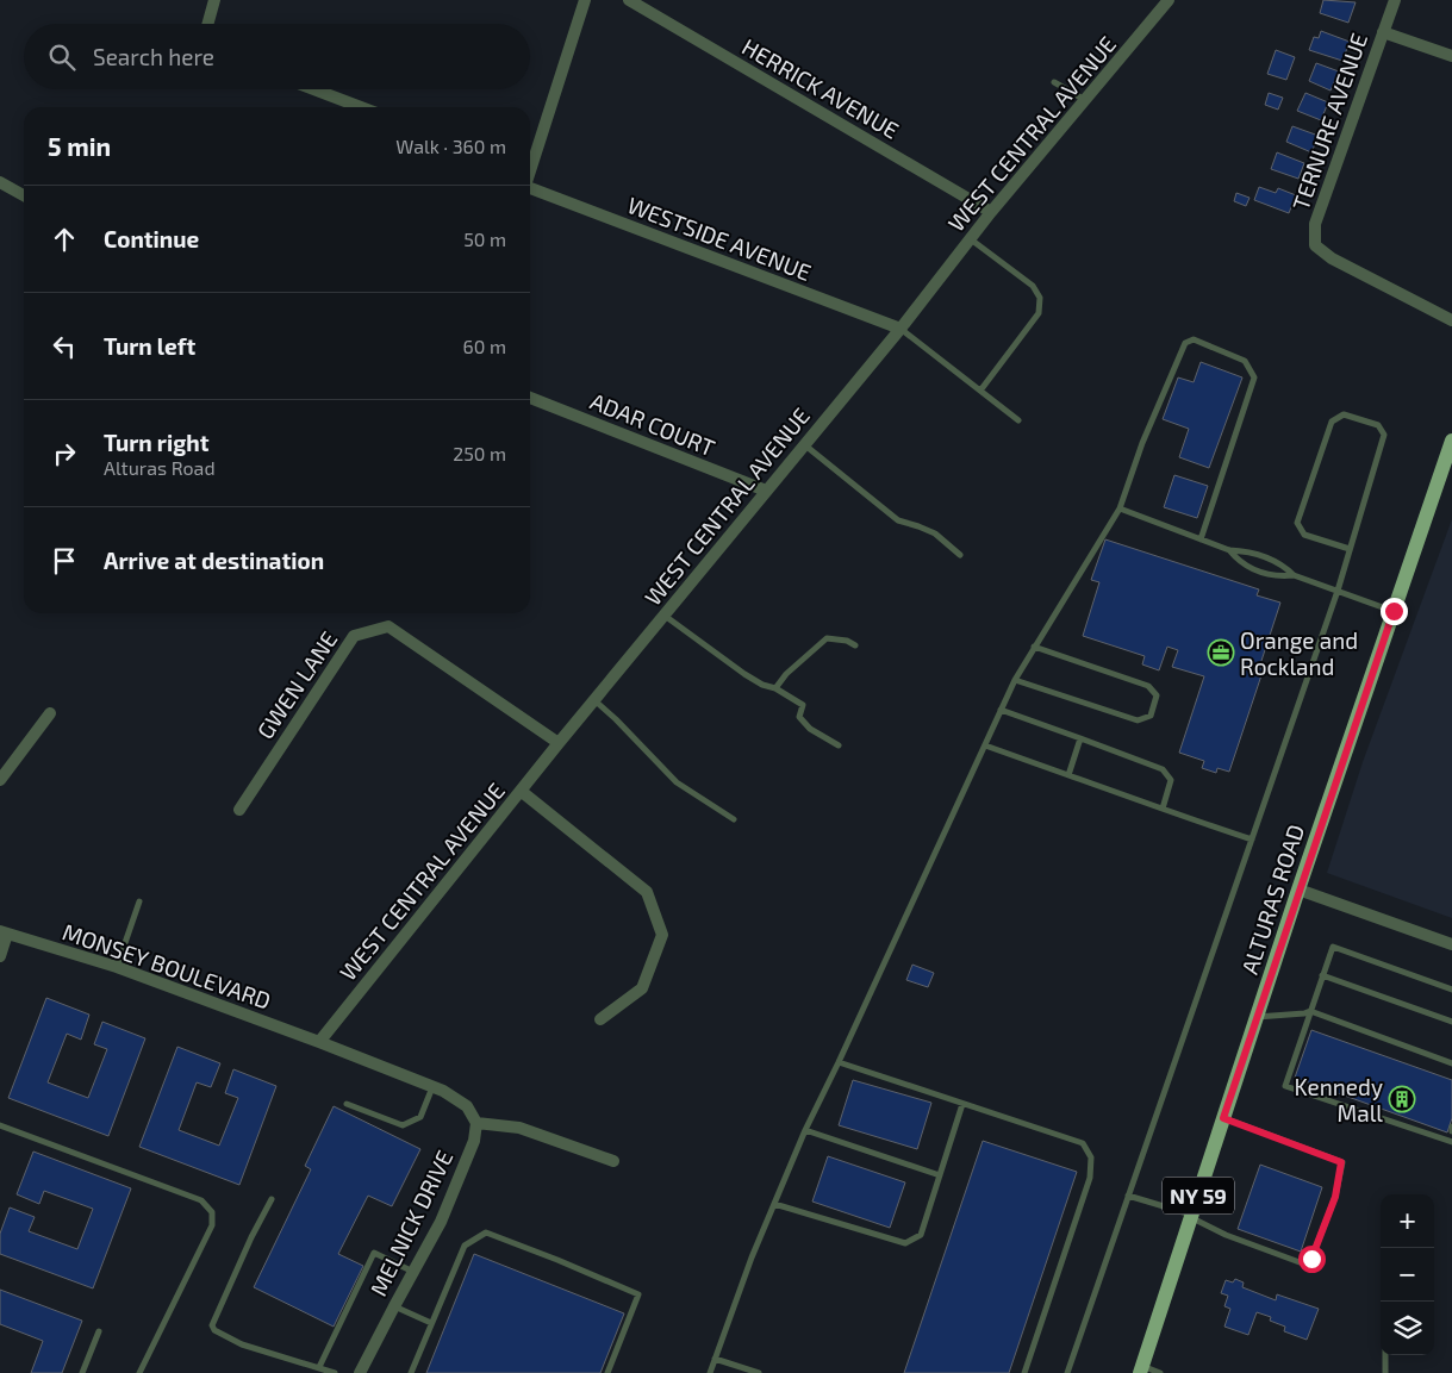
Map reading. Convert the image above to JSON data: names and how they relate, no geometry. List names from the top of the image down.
{
  "streets": {
    "main road": ["ALTURAS ROAD", "NY 59"],
    "street": [
      "HERRICK AVENUE",
      "TERNURE AVENUE",
      "WEST CENTRAL AVENUE",
      "WESTSIDE AVENUE",
      "ADAR COURT",
      "GWEN LANE",
      "MONSEY BOULEVARD",
      "MELNICK DRIVE"
    ]
  },
  "crossings": [
    ["HERRICK AVENUE", "WEST CENTRAL AVENUE"],
    ["WEST CENTRAL AVENUE", "WESTSIDE AVENUE"],
    ["WEST CENTRAL AVENUE", "ADAR COURT"],
    ["WEST CENTRAL AVENUE", "GWEN LANE"],
    ["WEST CENTRAL AVENUE", "MONSEY BOULEVARD"]
  ],
  "places": {
    "office": ["Orange and Rockland"],
    "building": ["Kennedy Mall"]
  },
  "page": {
    "search": "Search here",
    "heading": ["5 min", "Walk · 360 m"],
    "list": [
      ["Continue", "50 m"],
      ["Turn left", "60 m"],
      ["Turn right", "Alturas Road", "250 m"],
      "Arrive at destination"
    ],
    "map_buttons": ["+", "−"]
  }
}
